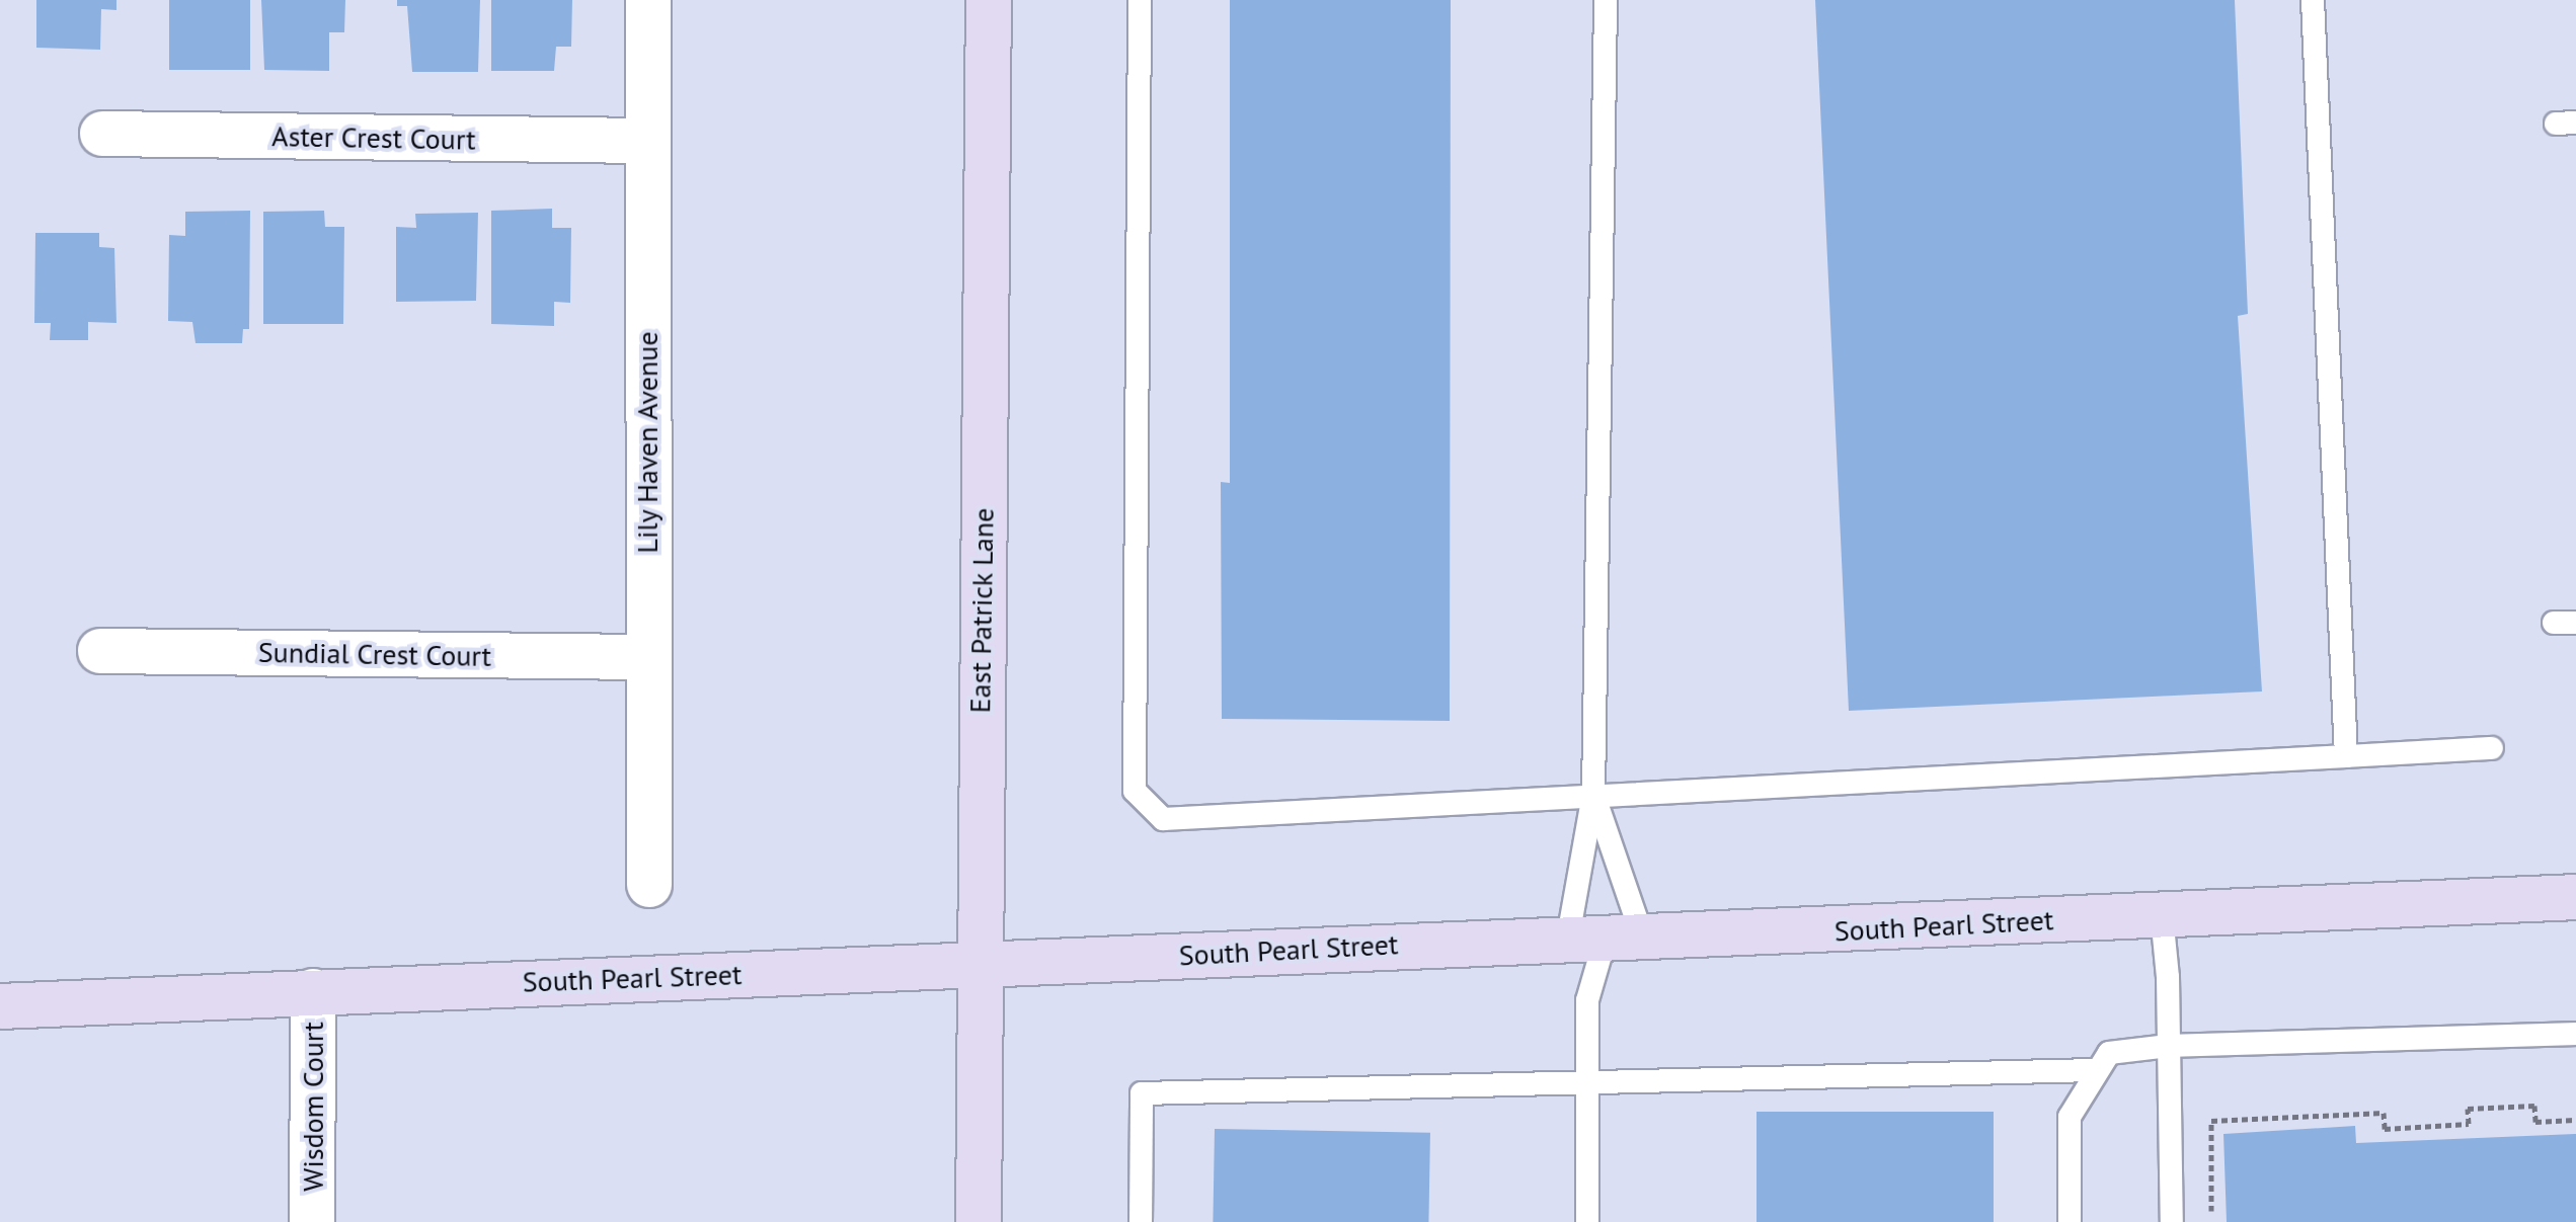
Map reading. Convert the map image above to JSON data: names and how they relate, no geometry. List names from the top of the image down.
{
  "streets": {
    "street": [
      "Aster Crest Court",
      "Lily Haven Avenue",
      "East Patrick Lane",
      "Sundial Crest Court",
      "South Pearl Street",
      "Wisdom Court"
    ]
  },
  "crossings": [
    ["Aster Crest Court", "Lily Haven Avenue"],
    ["Lily Haven Avenue", "Sundial Crest Court"],
    ["East Patrick Lane", "South Pearl Street"],
    ["South Pearl Street", "Wisdom Court"]
  ]
}
